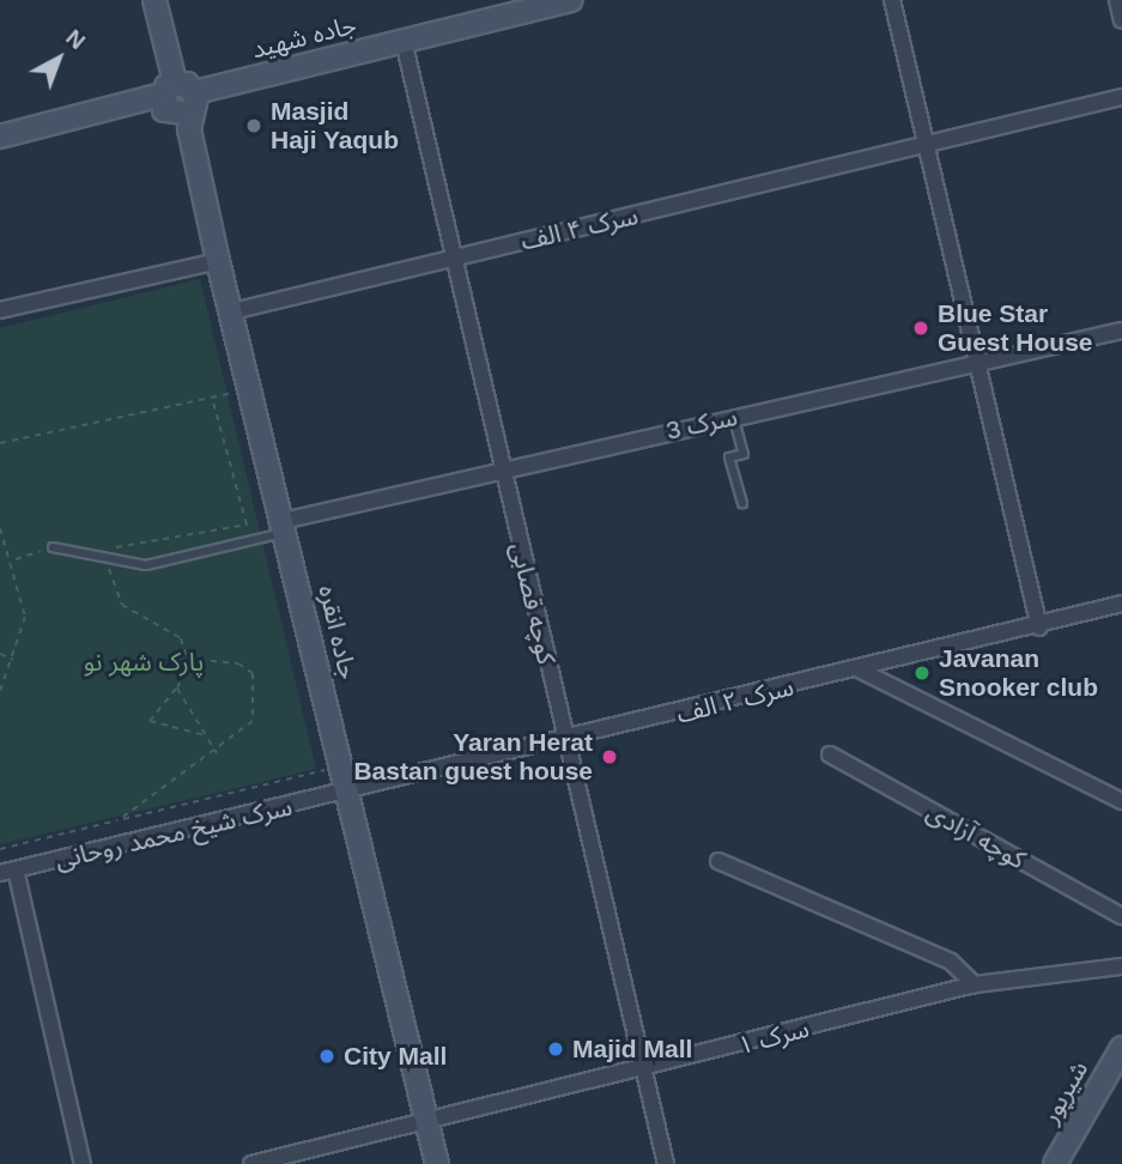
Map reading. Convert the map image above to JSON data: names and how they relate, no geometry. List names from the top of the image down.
{
  "streets": {
    "main road": ["جاده شهید", "جاده انقره", "شیرپور"],
    "street": [
      "سرک ۴ الف",
      "سرک 3",
      "کوچه قصابی",
      "سرک ۲ الف",
      "سرک شیخ محمد روحانی",
      "کوچه آزادی",
      "سرک ۱"
    ]
  },
  "crossings": [
    ["جاده شهید", "کوچه قصابی"],
    ["جاده شهید", "جاده انقره"],
    ["سرک ۴ الف", "کوچه قصابی"],
    ["سرک ۴ الف", "جاده انقره"],
    ["سرک 3", "کوچه قصابی"],
    ["سرک 3", "جاده انقره"],
    ["کوچه قصابی", "سرک ۲ الف"],
    ["کوچه قصابی", "سرک ۱"],
    ["جاده انقره", "سرک ۲ الف"],
    ["جاده انقره", "سرک شیخ محمد روحانی"],
    ["جاده انقره", "سرک ۱"],
    ["سرک ۲ الف", "سرک شیخ محمد روحانی"]
  ],
  "parks": ["پارک شهر نو"],
  "places": [
    "Masjid Haji Yaqub",
    "Blue Star Guest House",
    "Javanan Snooker club",
    "Yaran Herat Bastan guest house",
    "Majid Mall",
    "City Mall"
  ],
  "north": "top right"
}
